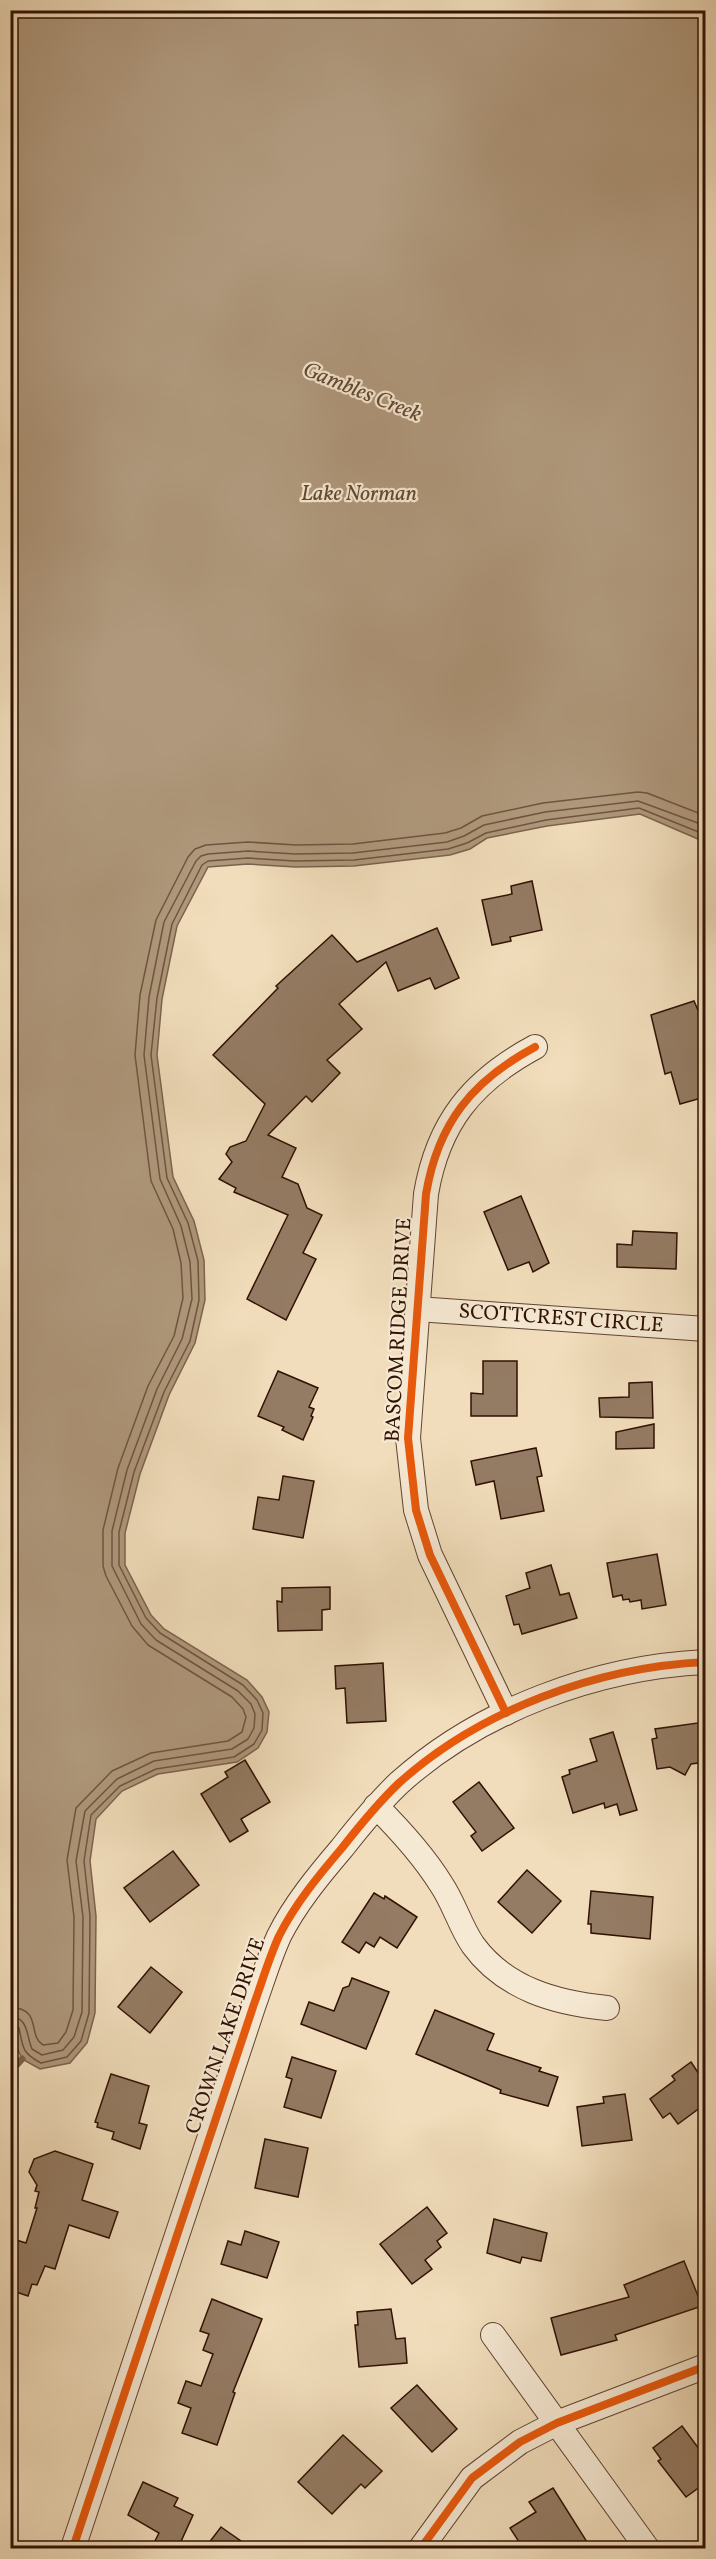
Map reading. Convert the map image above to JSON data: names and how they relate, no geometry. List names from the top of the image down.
{
  "streets": {
    "street": ["SCOTTCREST CIRCLE", "BASCOM RIDGE DRIVE", "CROWN LAKE DRIVE"]
  },
  "crossings": [
    ["SCOTTCREST CIRCLE", "BASCOM RIDGE DRIVE"],
    ["BASCOM RIDGE DRIVE", "CROWN LAKE DRIVE"]
  ],
  "water": ["Gambles Creek", "Lake Norman"]
}
